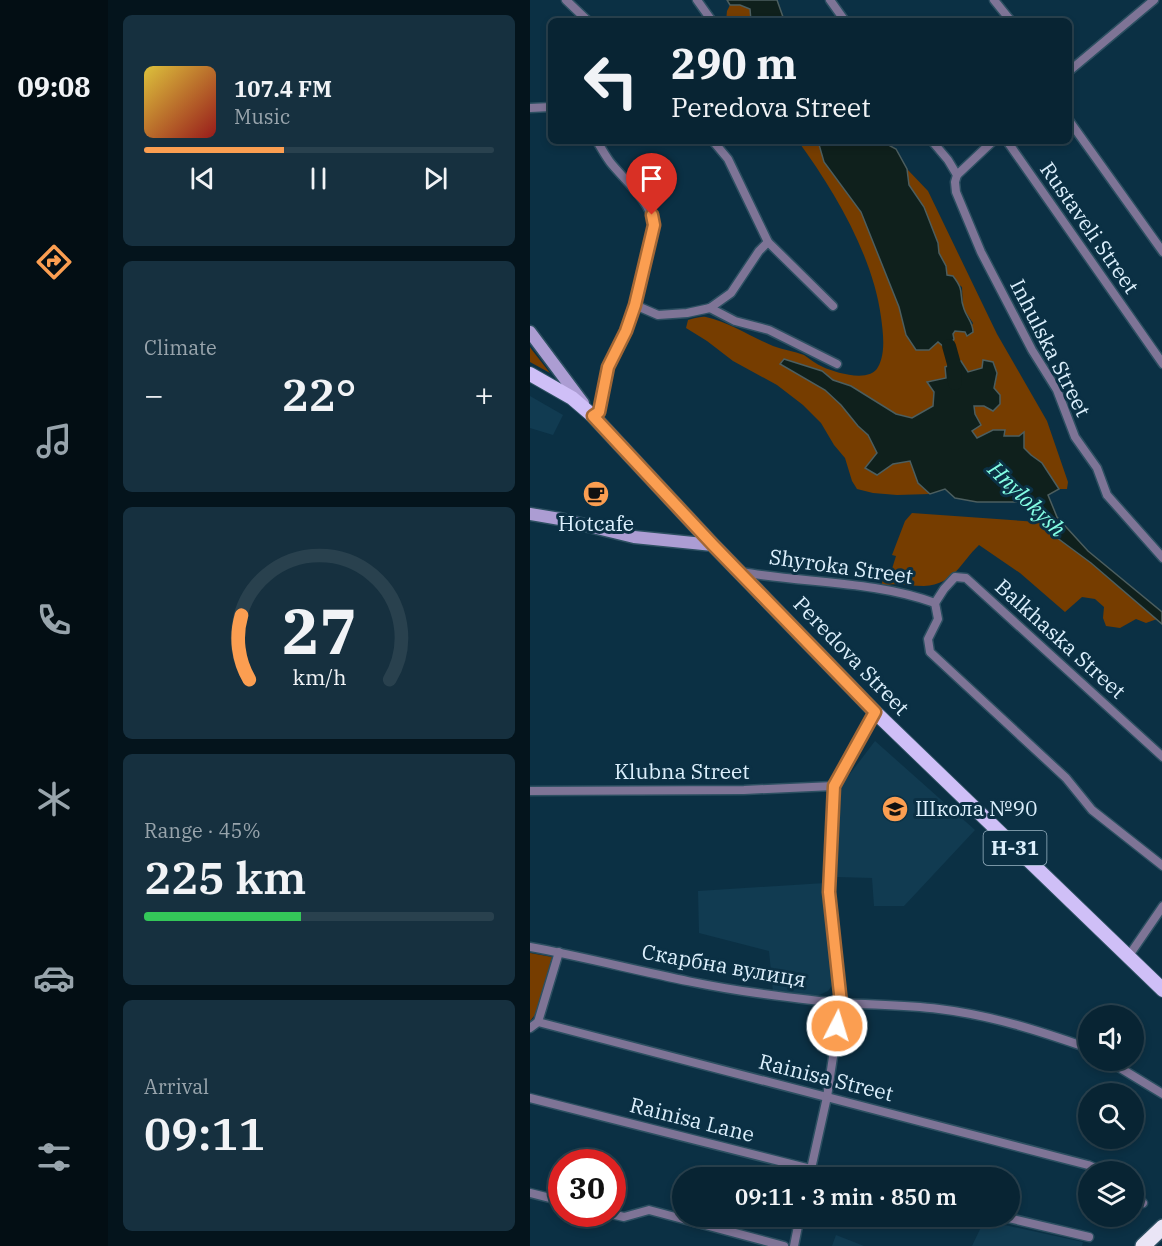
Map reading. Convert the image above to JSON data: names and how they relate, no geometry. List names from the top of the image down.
{
  "streets": {
    "main road": ["Peredova Street", "Н-31"],
    "street": [
      "Rustaveli Street",
      "Inhulska Street",
      "Shyroka Street",
      "Balkhaska Street",
      "Klubna Street",
      "Скарбна вулиця",
      "Rainisa Street",
      "Rainisa Lane"
    ]
  },
  "crossings": [
    ["Shyroka Street", "Balkhaska Street"],
    ["Shyroka Street", "Peredova Street"],
    ["Peredova Street", "Н-31"]
  ],
  "water": ["Hnylokysh"],
  "places": {
    "cafe": ["Hotcafe"],
    "school or university": ["Школа №90"]
  },
  "page": {
    "tabs": "09:08",
    "turn": ["290 m", "Peredova Street"],
    "song": ["107.4 FM", "Music"],
    "tile": [
      "Climate",
      ["Range · 45%", "225 km"],
      ["Arrival", "09:11"]
    ],
    "heat": ["−", "22°", "+"],
    "limit": "30",
    "trip": "09:11 · 3 min · 850 m",
    "gauge": ["27", "km/h"]
  }
}
